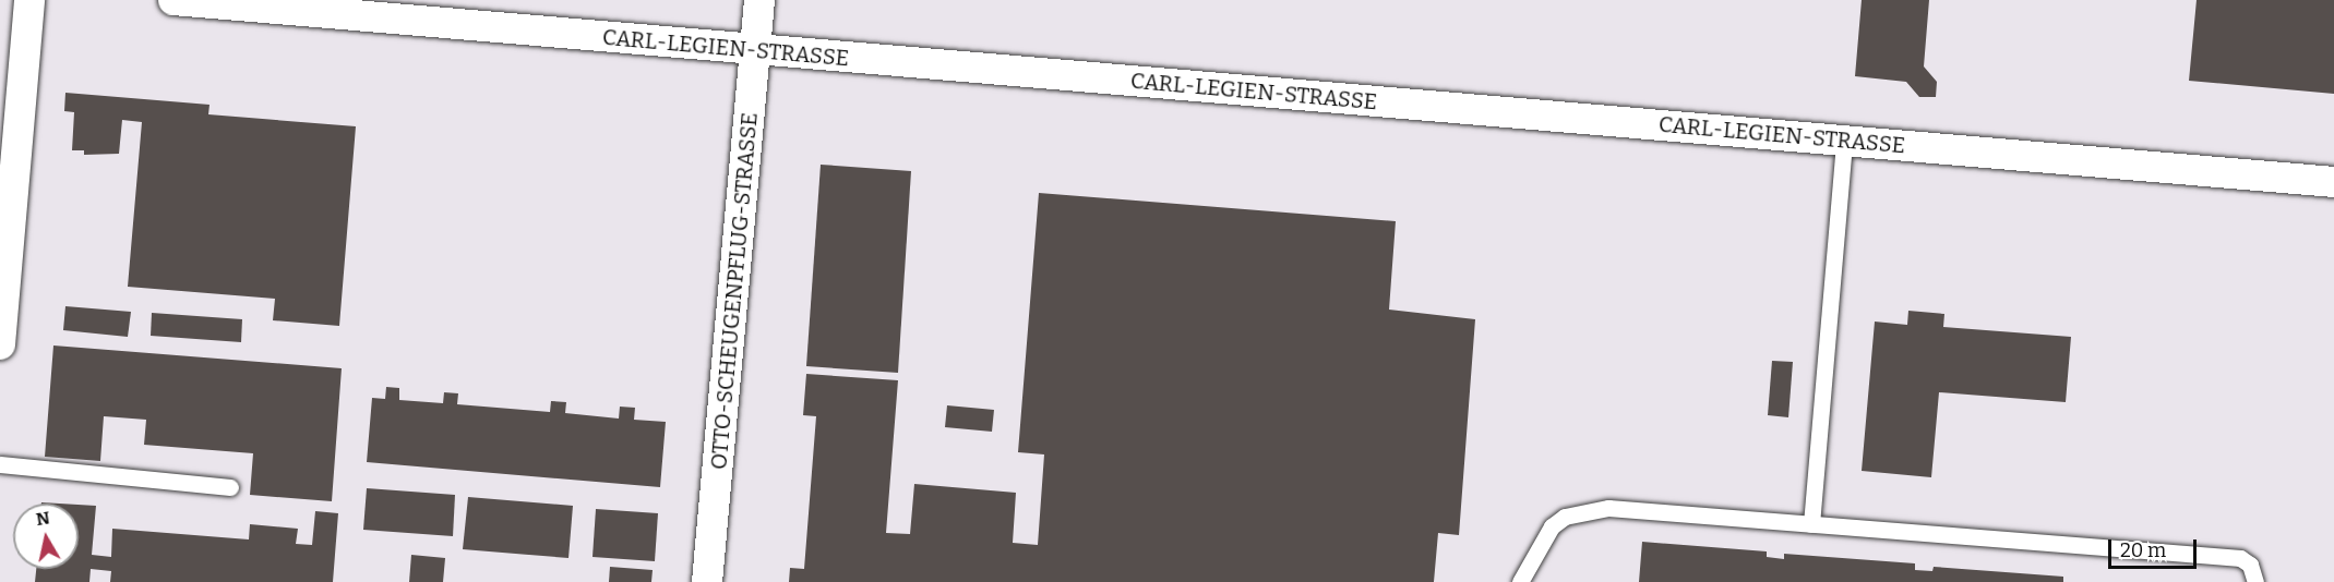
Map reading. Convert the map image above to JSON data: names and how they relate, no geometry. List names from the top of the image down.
{
  "streets": {
    "street": ["CARL-LEGIEN-STRASSE", "OTTO-SCHEUGENPFLUG-STRASSE"]
  },
  "crossings": [
    ["CARL-LEGIEN-STRASSE", "OTTO-SCHEUGENPFLUG-STRASSE"]
  ],
  "scale_bar": "20 m",
  "north": "top"
}
